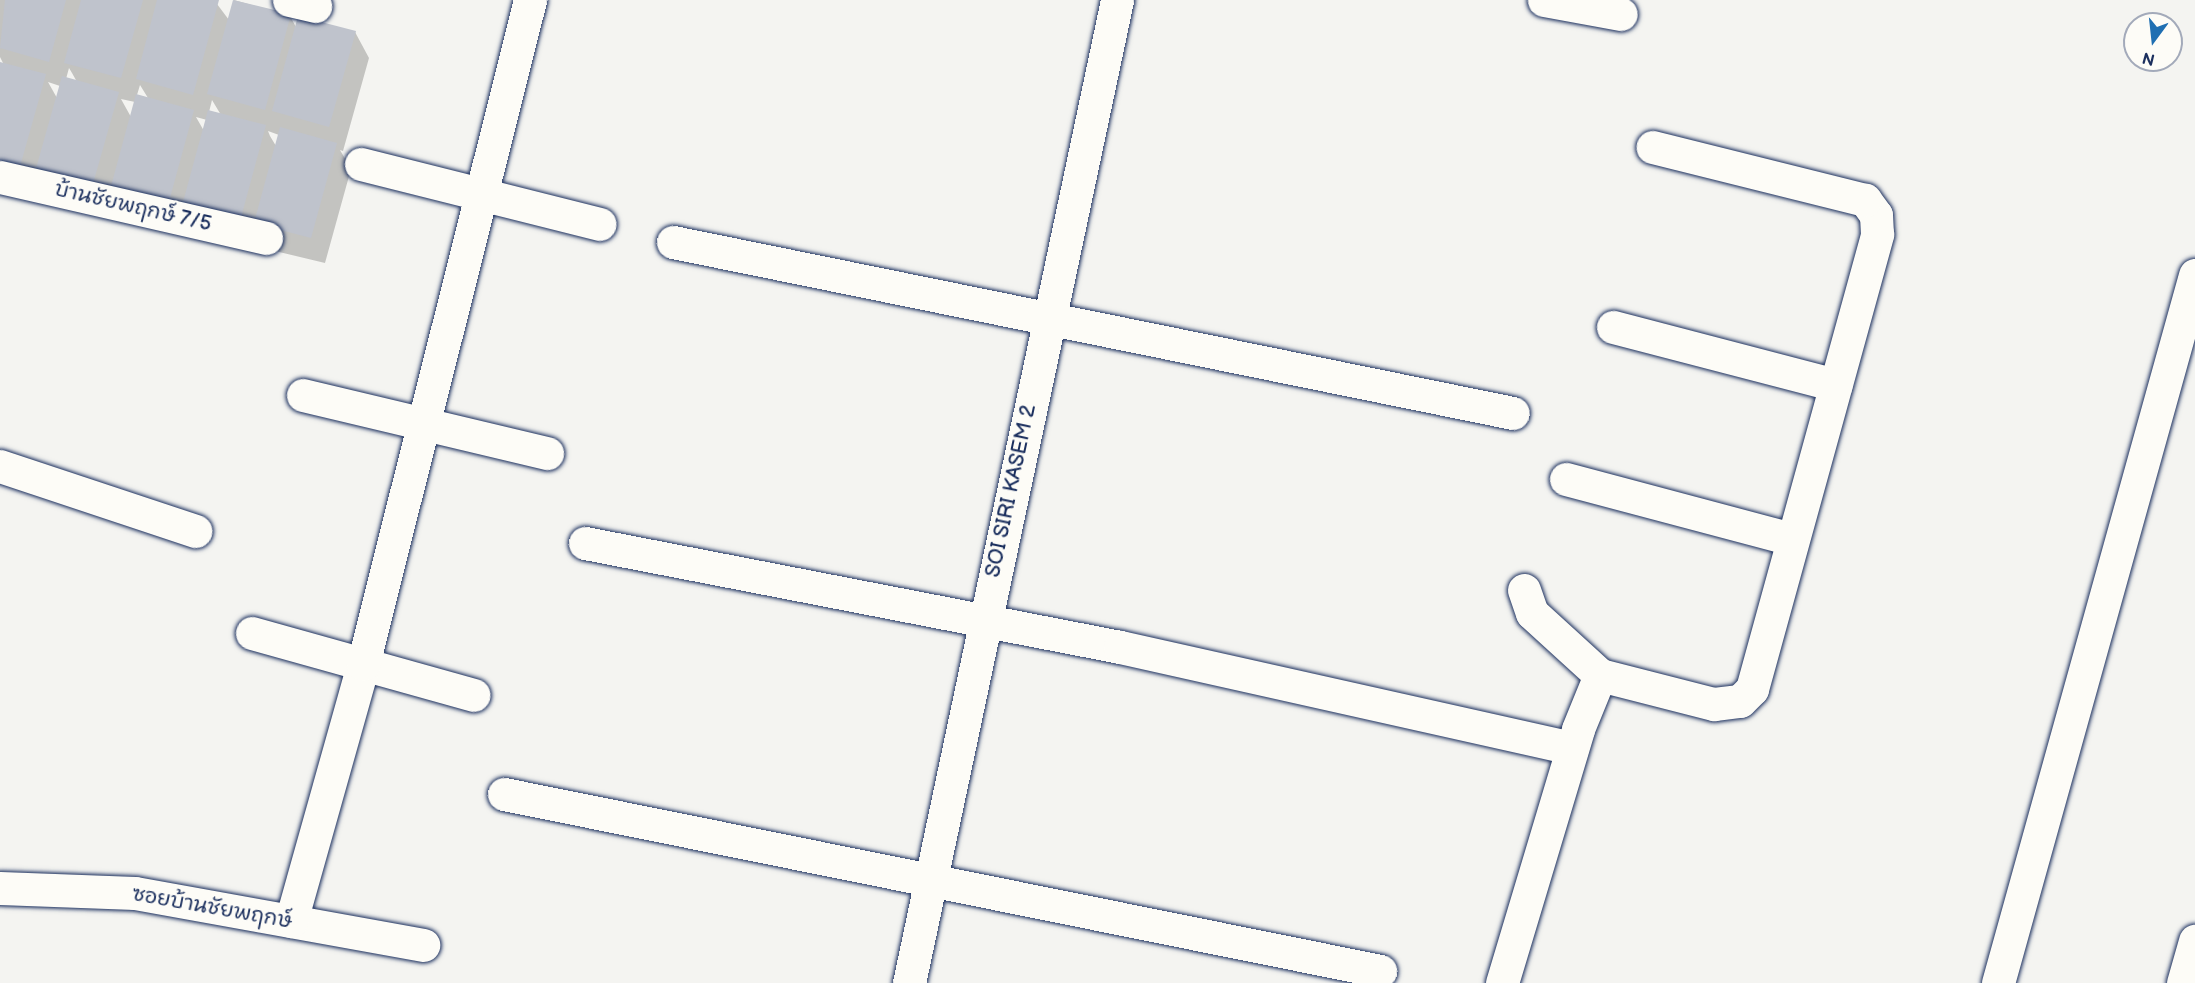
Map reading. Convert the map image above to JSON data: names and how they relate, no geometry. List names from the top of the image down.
{
  "streets": {
    "street": ["บ้านชัยพฤกษ์ 7/5", "SOI SIRI KASEM 2", "ซอยบ้านชัยพฤกษ์"]
  },
  "north": "bottom"
}
